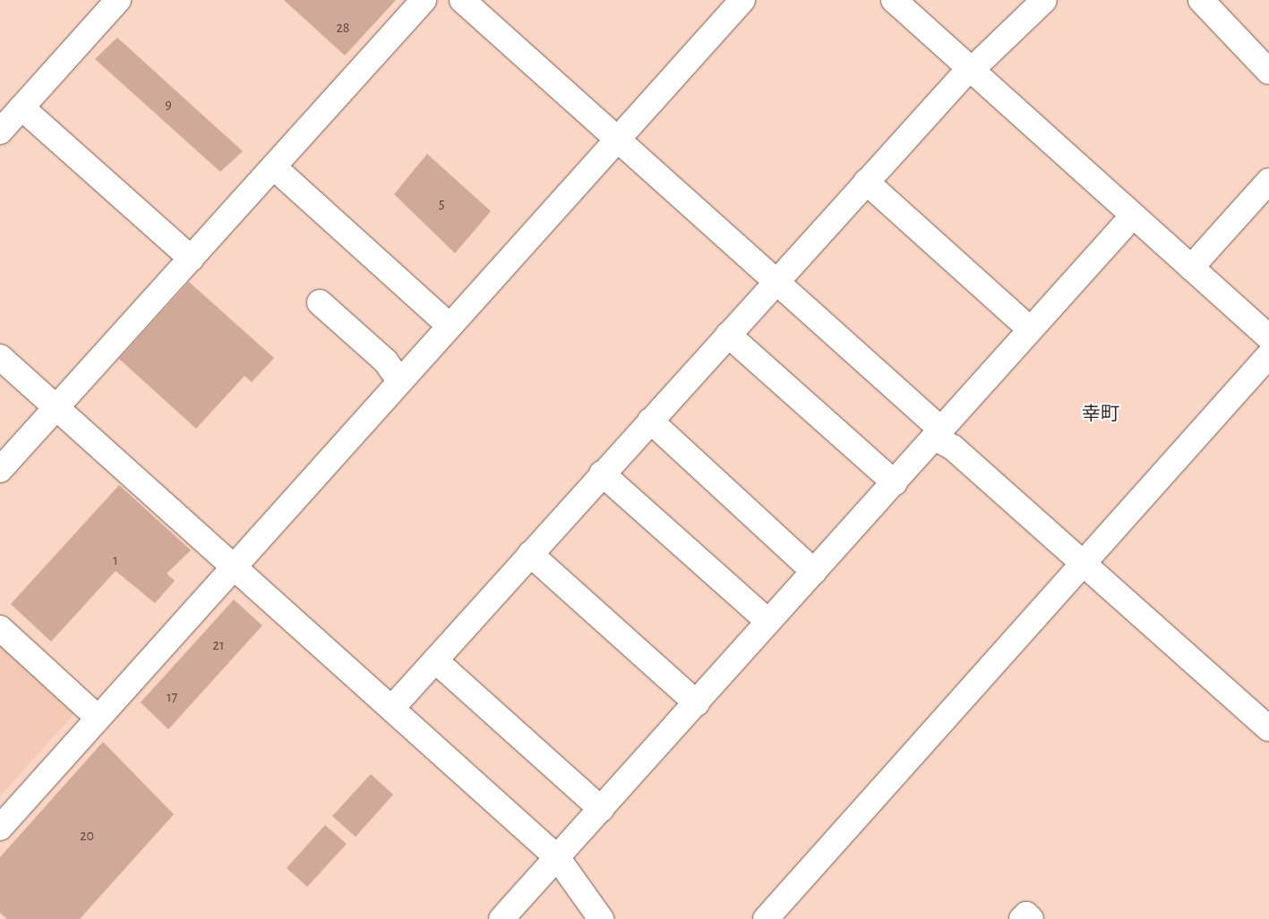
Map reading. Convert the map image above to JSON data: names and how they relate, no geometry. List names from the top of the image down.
{
  "districts": ["幸町"],
  "house_numbers": [
    "28",
    "9",
    "5",
    "1",
    "21",
    "17",
    "20"
  ]
}
